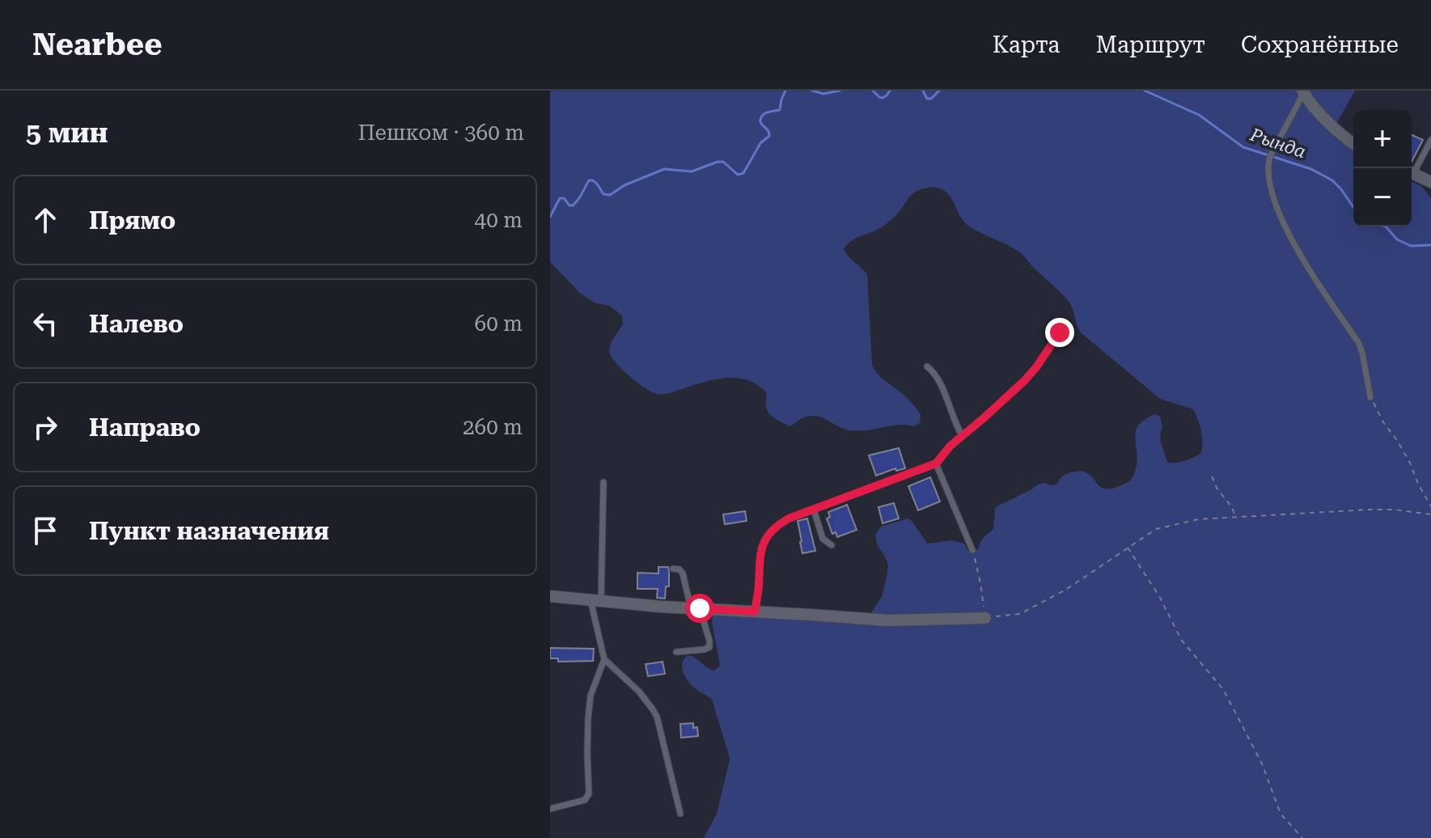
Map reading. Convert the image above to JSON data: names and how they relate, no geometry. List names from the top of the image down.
{
  "water": ["Рында"],
  "page": {
    "header": "Nearbee",
    "nav": ["Карта", "Маршрут", "Сохранённые"],
    "heading": ["5 мин", "Пешком · 360 m"],
    "map_buttons": ["+", "−"],
    "list": [
      ["Прямо", "40 m"],
      ["Налево", "60 m"],
      ["Направо", "260 m"],
      "Пункт назначения"
    ]
  }
}
